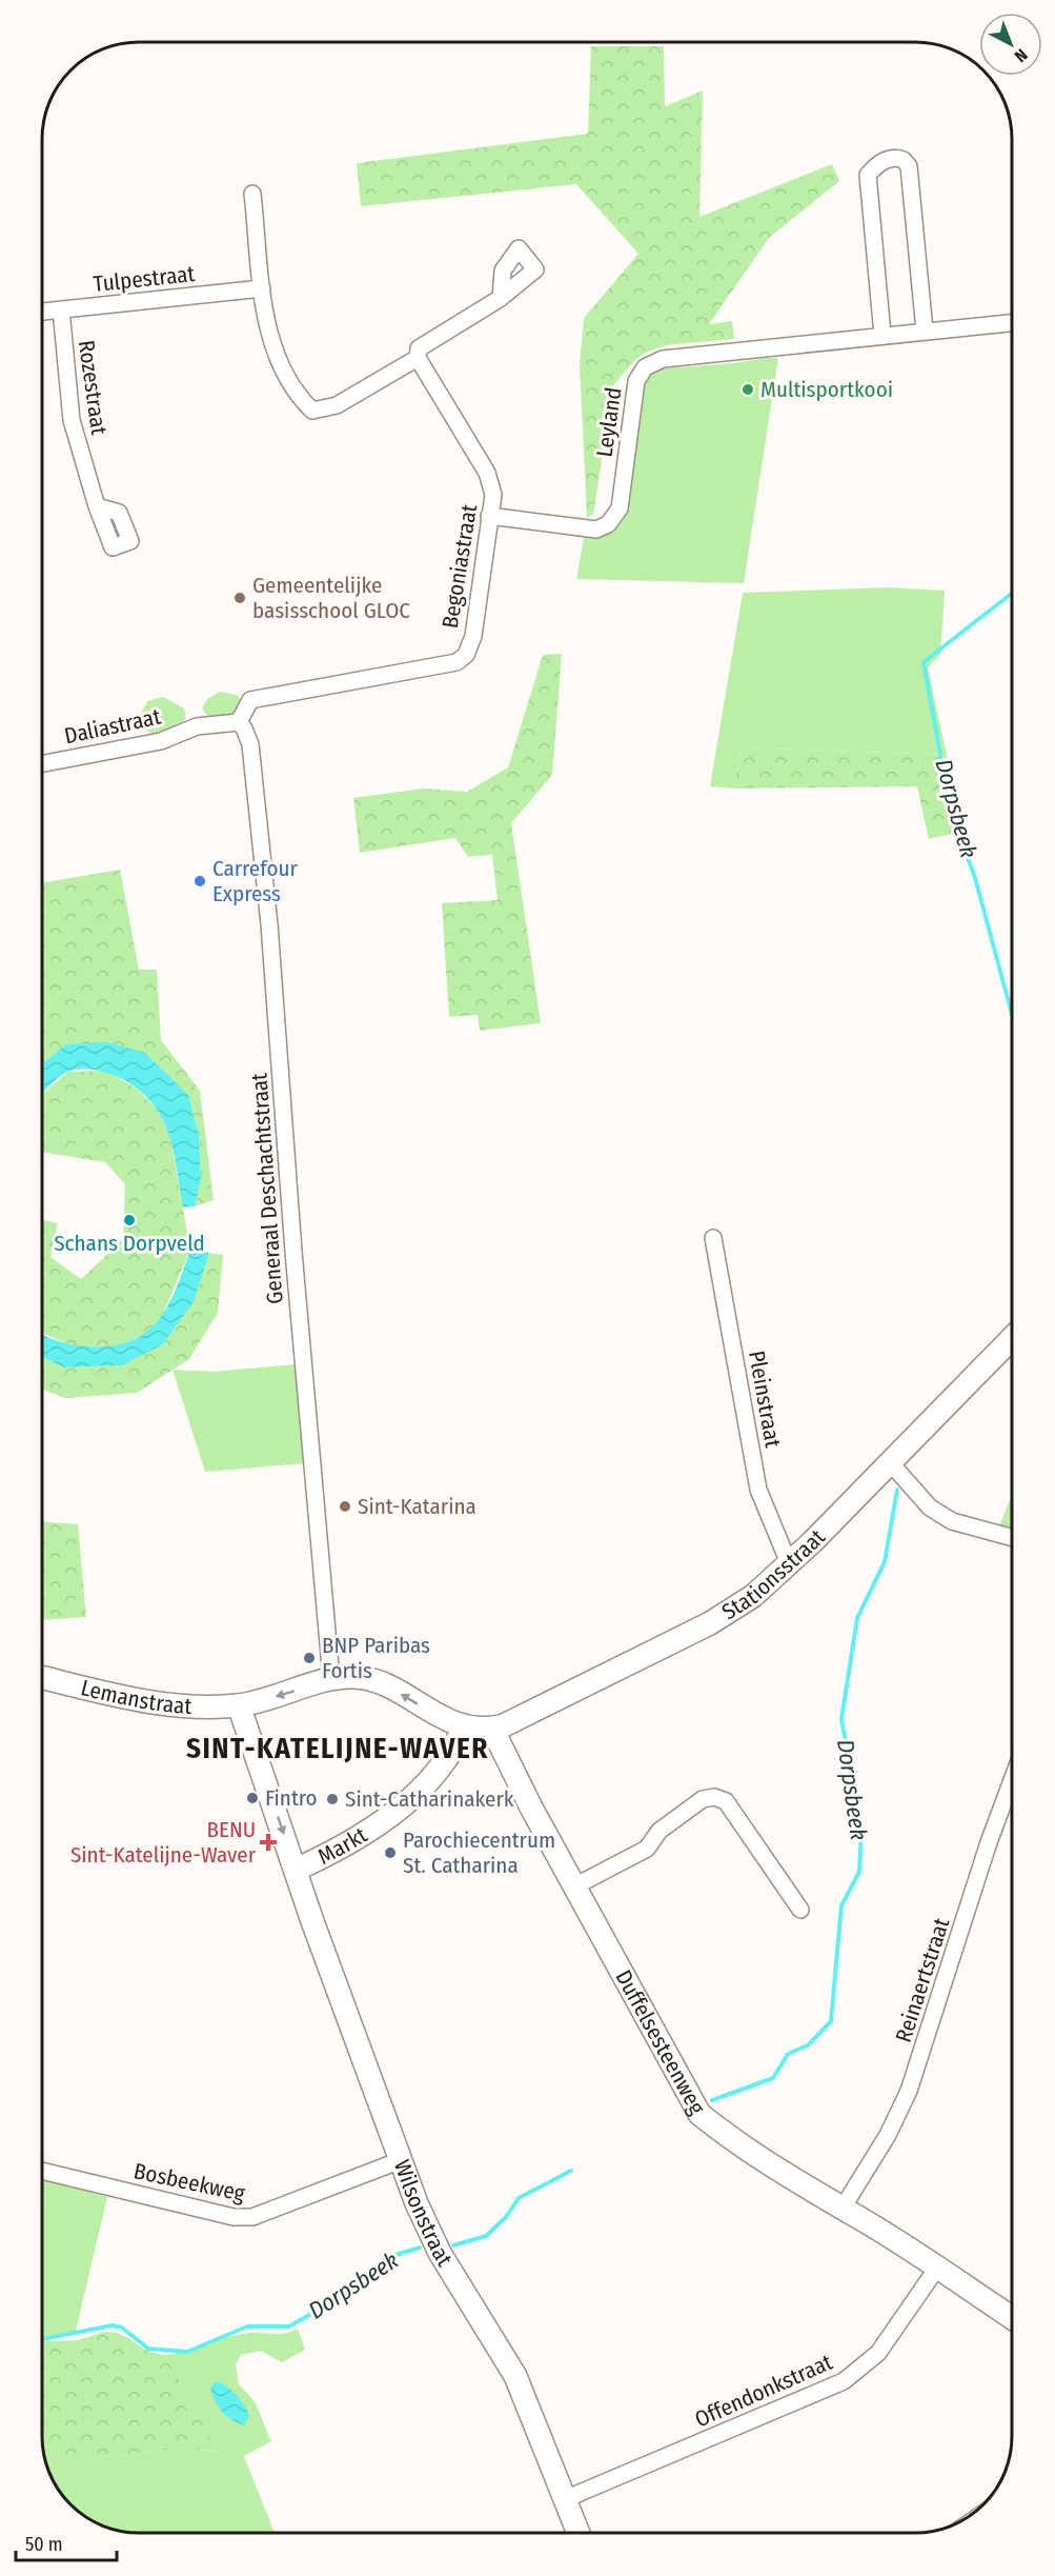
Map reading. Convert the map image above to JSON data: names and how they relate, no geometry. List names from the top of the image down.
{
  "streets": {
    "street": [
      "Tulpestraat",
      "Rozestraat",
      "Leyland",
      "Begoniastraat",
      "Daliastraat",
      "Generaal Deschachtstraat",
      "Pleinstraat",
      "Stationsstraat",
      "Lemanstraat",
      "Markt",
      "Reinaertstraat",
      "Duffelsesteenweg",
      "Bosbeekweg",
      "Wilsonstraat",
      "Offendonkstraat"
    ]
  },
  "crossings": [
    ["Tulpestraat", "Rozestraat"],
    ["Leyland", "Begoniastraat"],
    ["Begoniastraat", "Daliastraat"],
    ["Begoniastraat", "Generaal Deschachtstraat"],
    ["Daliastraat", "Generaal Deschachtstraat"],
    ["Pleinstraat", "Stationsstraat"],
    ["Stationsstraat", "Markt"],
    ["Stationsstraat", "Duffelsesteenweg"],
    ["Lemanstraat", "Markt"],
    ["Markt", "Wilsonstraat"],
    ["Reinaertstraat", "Duffelsesteenweg"],
    ["Duffelsesteenweg", "Offendonkstraat"],
    ["Bosbeekweg", "Wilsonstraat"],
    ["Wilsonstraat", "Offendonkstraat"]
  ],
  "one_way": ["Markt"],
  "districts": ["SINT-KATELIJNE-WAVER"],
  "water": ["Dorpsbeek"],
  "places": {
    "other": [
      "Multisportkooi",
      "Gemeentelijke basisschool GLOC",
      "Carrefour Express",
      "Schans Dorpveld",
      "Sint-Katarina",
      "BNP Paribas Fortis",
      "Fintro",
      "Sint-Catharinakerk",
      "Parochiecentrum St. Catharina"
    ],
    "health": ["BENU Sint-Katelijne-Waver"]
  },
  "scale_bar": "50 m",
  "north": "bottom right"
}
